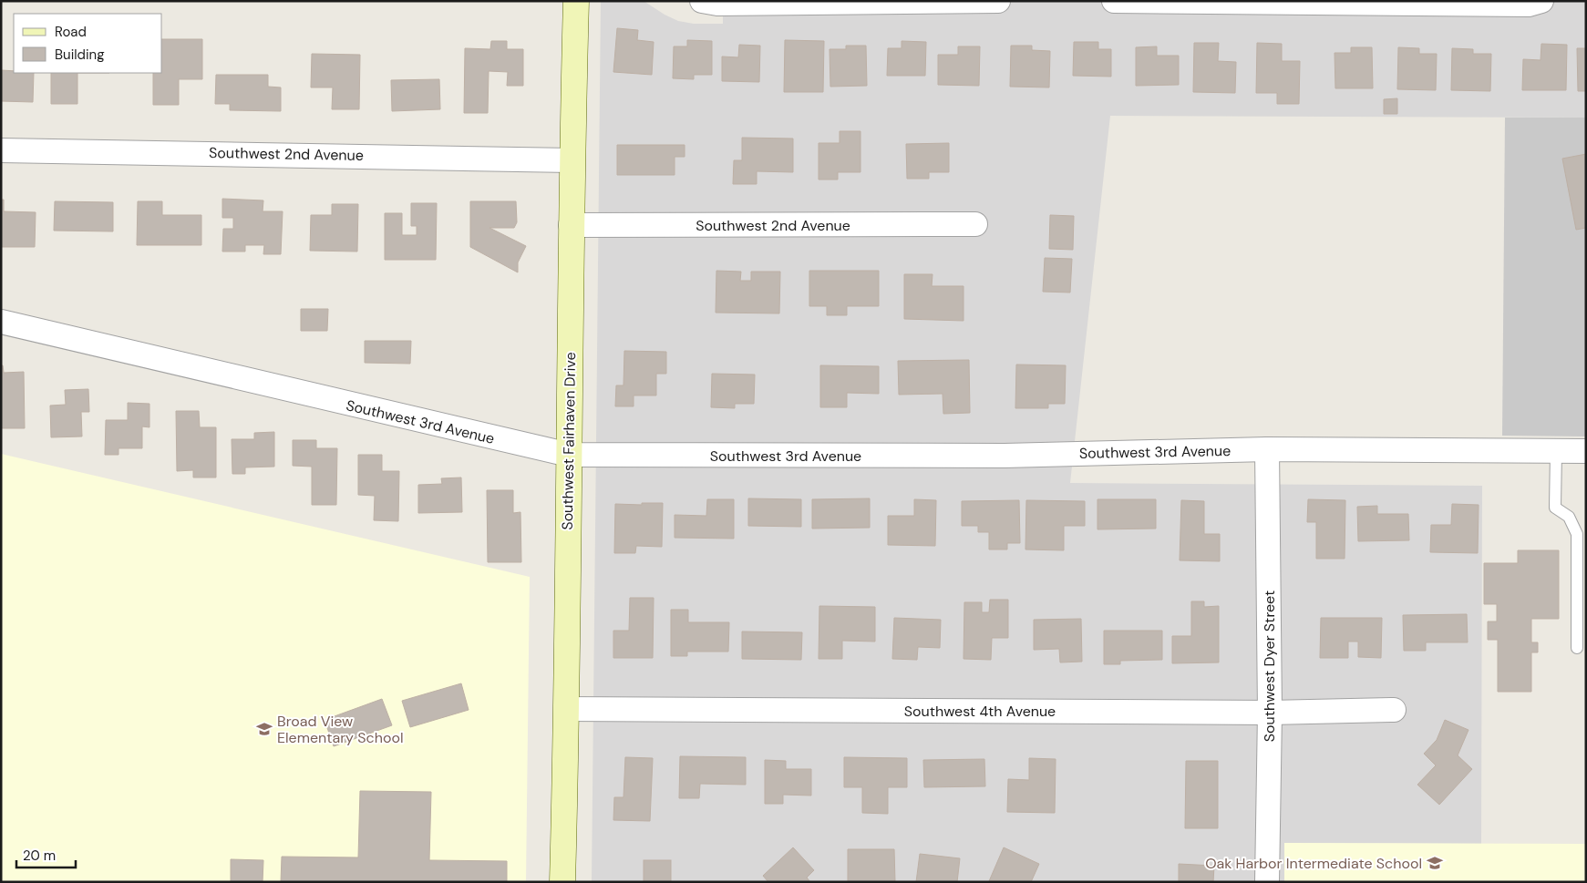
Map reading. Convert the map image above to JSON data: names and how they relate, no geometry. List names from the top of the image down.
{
  "streets": {
    "street": [
      "Southwest 2nd Avenue",
      "Southwest 3rd Avenue",
      "Southwest Fairhaven Drive",
      "Southwest Dyer Street",
      "Southwest 4th Avenue"
    ]
  },
  "crossings": [
    ["Southwest 2nd Avenue", "Southwest Fairhaven Drive"],
    ["Southwest 3rd Avenue", "Southwest Fairhaven Drive"],
    ["Southwest 3rd Avenue", "Southwest Dyer Street"],
    ["Southwest Fairhaven Drive", "Southwest 4th Avenue"],
    ["Southwest Dyer Street", "Southwest 4th Avenue"]
  ],
  "places": {
    "school or university": ["Broad View Elementary School", "Oak Harbor Intermediate School"]
  },
  "legend": ["Road", "Building"],
  "scale_bar": "20 m"
}
